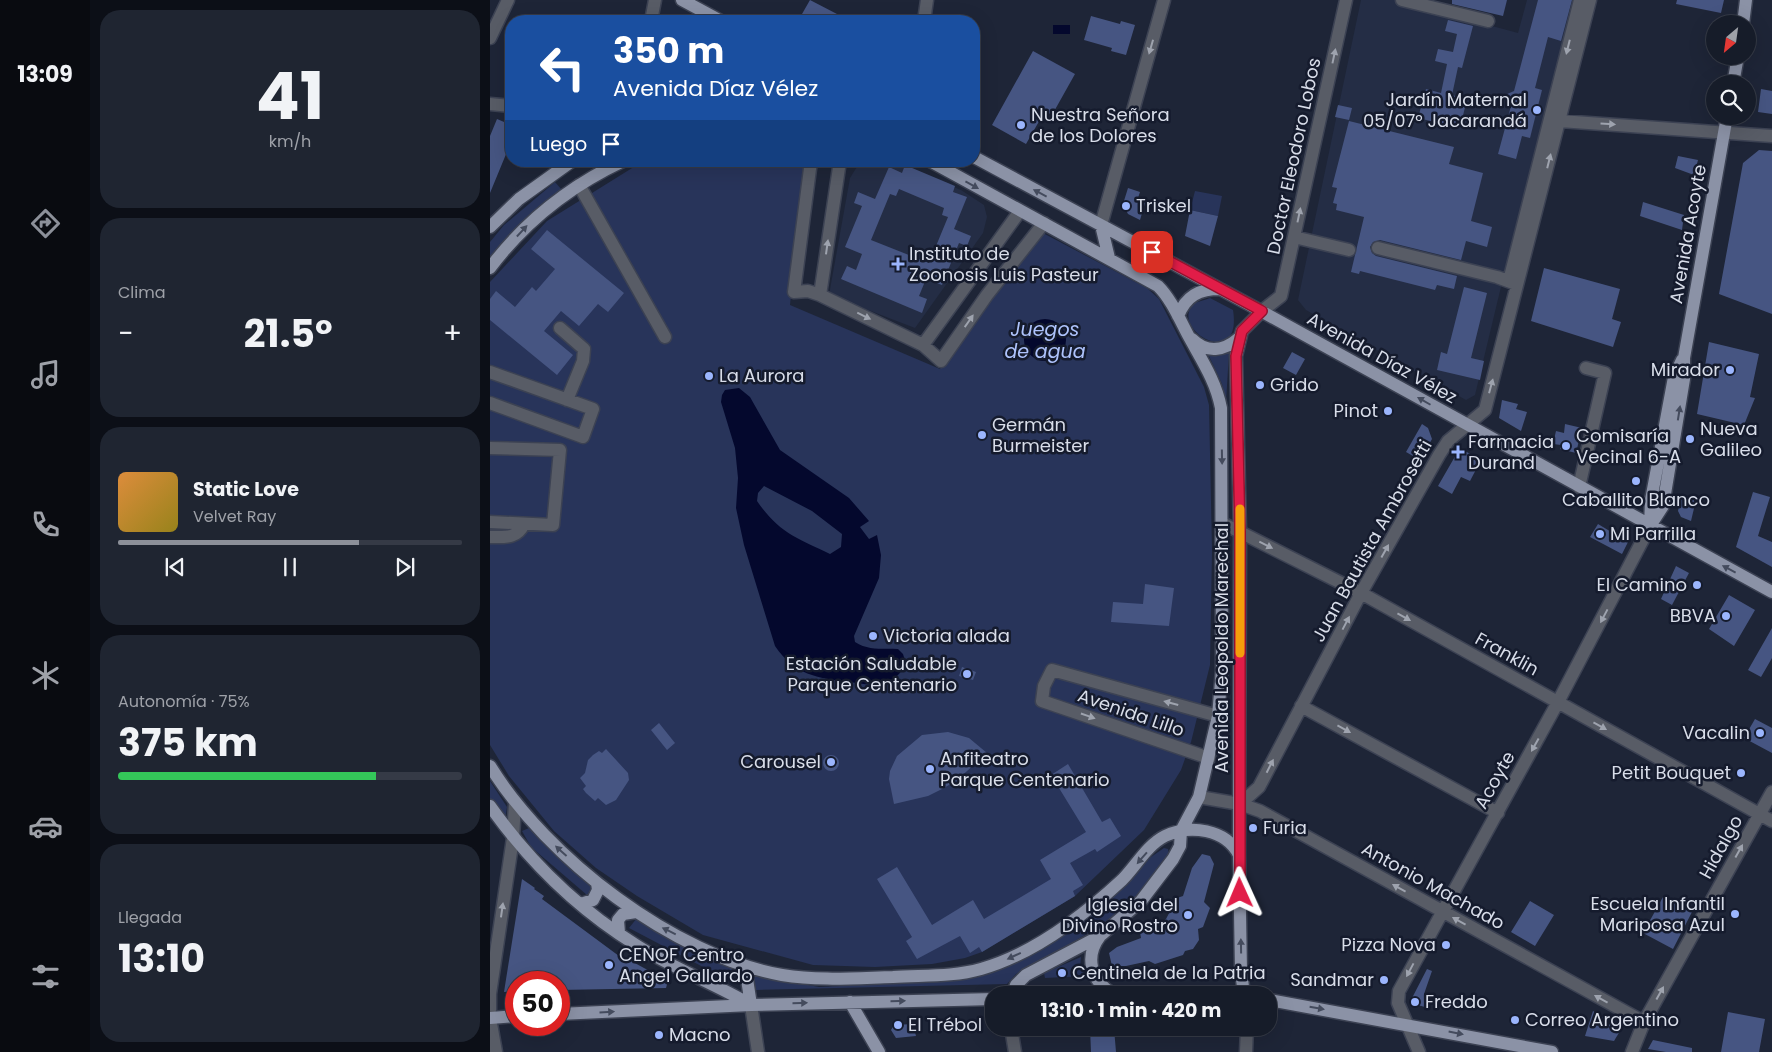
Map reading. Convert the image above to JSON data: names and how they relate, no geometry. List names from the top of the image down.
{
  "streets": {
    "main road": ["Avenida Acoyte", "Avenida Díaz Vélez", "Avenida Leopoldo Marechal"],
    "street": [
      "Doctor Eleodoro Lobos",
      "Juan Bautista Ambrosetti",
      "Franklin",
      "Avenida Lillo",
      "Acoyte",
      "Hidalgo",
      "Antonio Machado"
    ]
  },
  "crossings": [
    ["Doctor Eleodoro Lobos", "Avenida Díaz Vélez"],
    ["Doctor Eleodoro Lobos", "Avenida Leopoldo Marechal"],
    ["Avenida Acoyte", "Avenida Díaz Vélez"],
    ["Avenida Acoyte", "Acoyte"],
    ["Avenida Díaz Vélez", "Juan Bautista Ambrosetti"],
    ["Avenida Díaz Vélez", "Avenida Leopoldo Marechal"],
    ["Avenida Díaz Vélez", "Acoyte"],
    ["Juan Bautista Ambrosetti", "Avenida Leopoldo Marechal"],
    ["Juan Bautista Ambrosetti", "Franklin"],
    ["Juan Bautista Ambrosetti", "Antonio Machado"],
    ["Avenida Leopoldo Marechal", "Franklin"],
    ["Avenida Leopoldo Marechal", "Avenida Lillo"],
    ["Avenida Leopoldo Marechal", "Antonio Machado"],
    ["Franklin", "Acoyte"],
    ["Franklin", "Hidalgo"],
    ["Acoyte", "Antonio Machado"],
    ["Hidalgo", "Antonio Machado"]
  ],
  "one_way": [
    "Doctor Eleodoro Lobos",
    "Avenida Díaz Vélez",
    "Juan Bautista Ambrosetti",
    "Franklin",
    "Acoyte",
    "Hidalgo",
    "Antonio Machado"
  ],
  "water": ["Juegos de agua"],
  "places": {
    "other": [
      "Jardín Maternal 05/07° Jacarandá",
      "Nuestra Señora de los Dolores",
      "Triskel",
      "Mirador",
      "La Aurora",
      "Grido",
      "Pinot",
      "Germán Burmeister",
      "Nueva Galileo",
      "Comisaría Vecinal 6-A",
      "Caballito Blanco",
      "Mi Parrilla",
      "El Camino",
      "BBVA",
      "Victoria alada",
      "Estación Saludable Parque Centenario",
      "Vacalin",
      "Carousel",
      "Anfiteatro Parque Centenario",
      "Petit Bouquet",
      "Furia",
      "Escuela Infantil Mariposa Azul",
      "Iglesia del Divino Rostro",
      "Pizza Nova",
      "CENOF Centro Angel Gallardo",
      "Centinela de la Patria",
      "Sandmar",
      "Freddo",
      "Correo Argentino",
      "El Trébol",
      "Macno"
    ],
    "health": ["Instituto de Zoonosis Luis Pasteur", "Farmacia Durand"]
  },
  "north": "bottom left",
  "page": {
    "tabs": "13:09",
    "tile": [
      ["41", "km/h"],
      "Clima",
      ["Autonomía · 75%", "375 km"],
      ["Llegada", "13:10"]
    ],
    "turn": ["350 m", "Avenida Díaz Vélez"],
    "then": "Luego",
    "heat": ["−", "21.5°", "+"],
    "song": ["Static Love", "Velvet Ray"],
    "limit": "50",
    "trip": "13:10 · 1 min · 420 m"
  }
}
